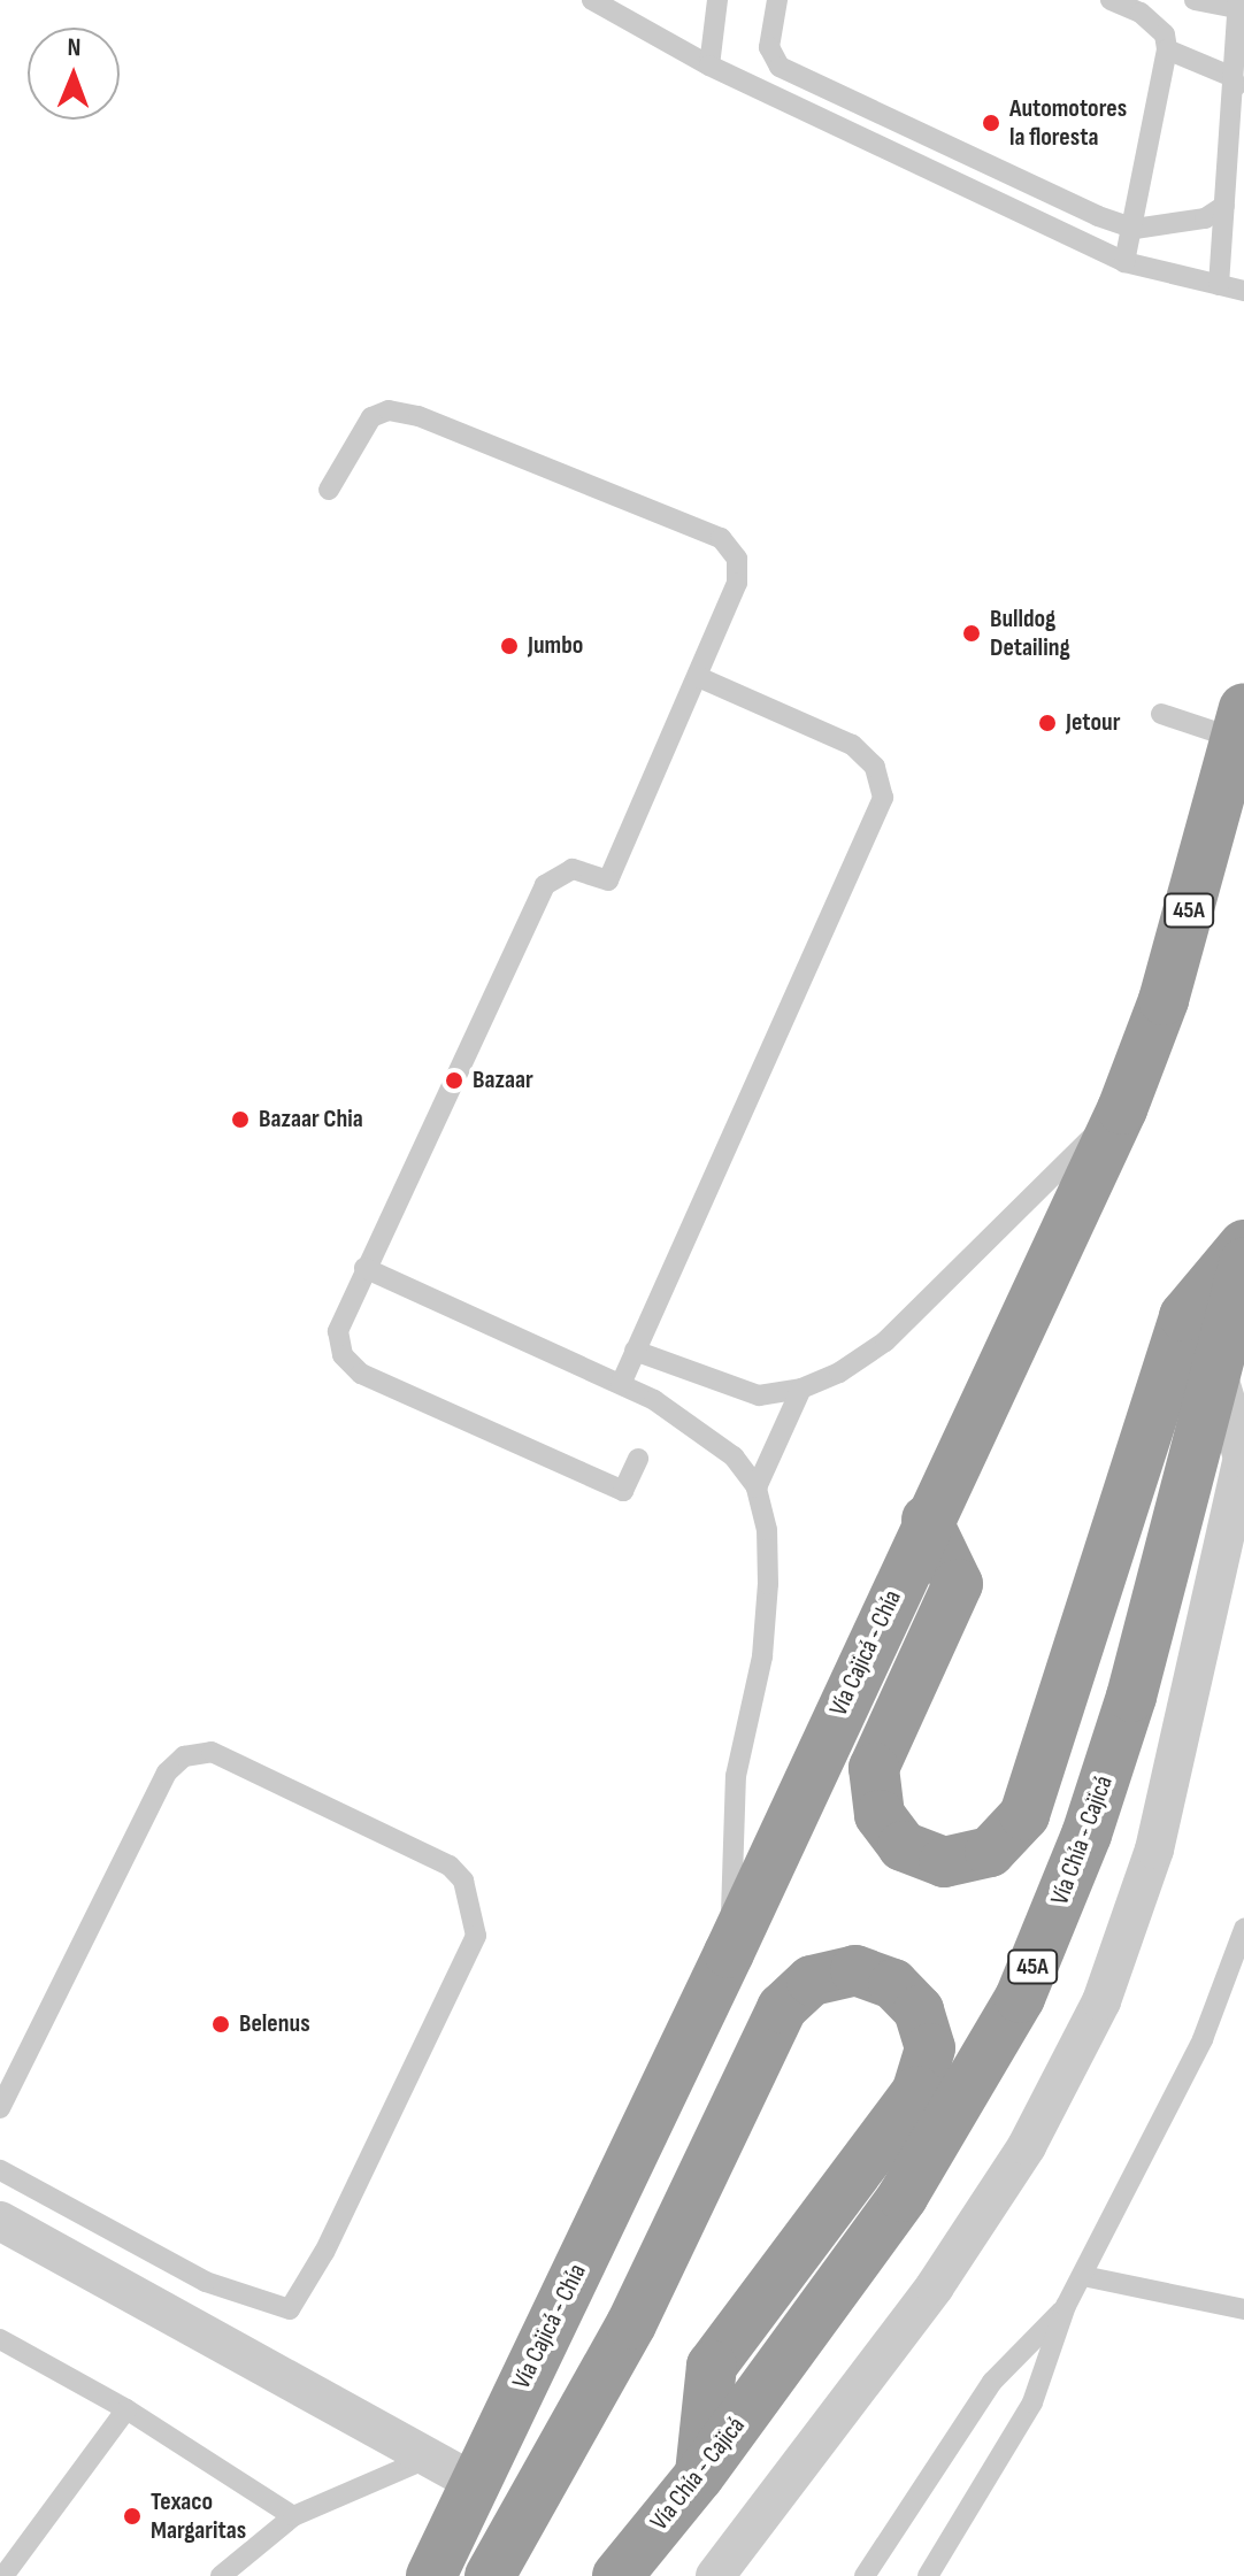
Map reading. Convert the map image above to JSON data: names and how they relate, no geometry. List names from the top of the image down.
{
  "streets": {
    "highway": ["45A", "Vía Cajicá - Chía", "Vía Chía - Cajicá"]
  },
  "places": [
    "Automotores la floresta",
    "Bulldog Detailing",
    "Jumbo",
    "Jetour",
    "Bazaar",
    "Bazaar Chia",
    "Belenus",
    "Texaco Margaritas"
  ],
  "north": "top"
}
